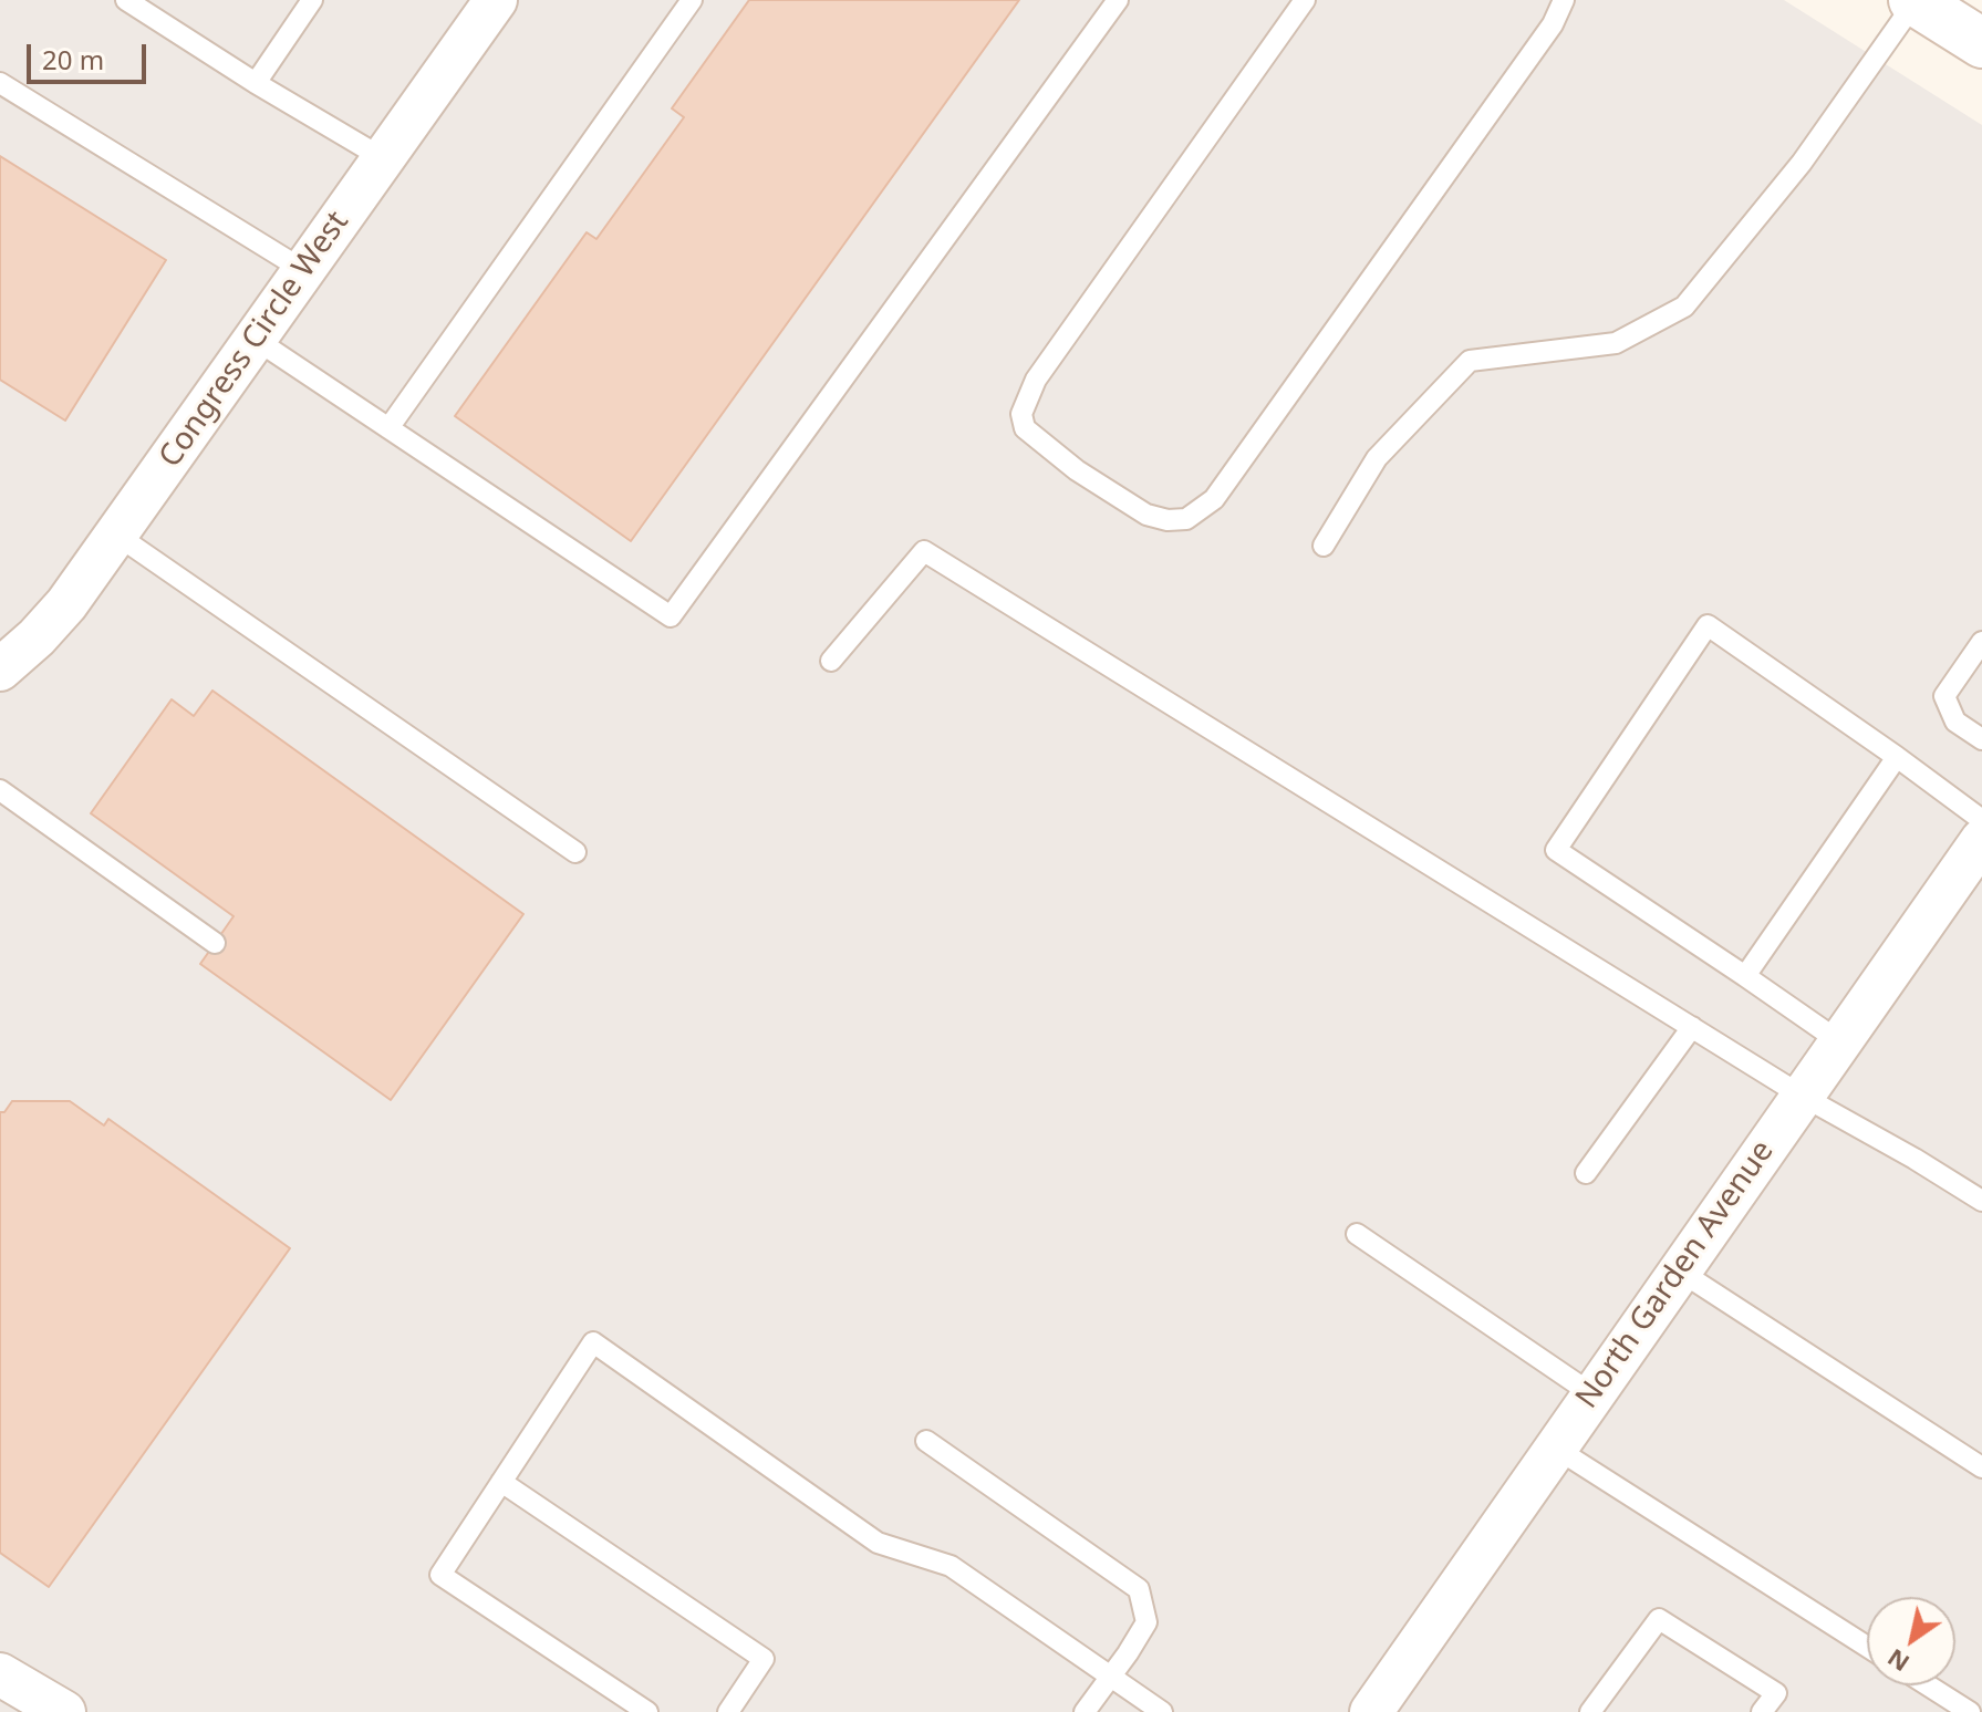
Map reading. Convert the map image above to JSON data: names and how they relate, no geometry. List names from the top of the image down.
{
  "streets": {
    "street": ["Congress Circle West", "North Garden Avenue"]
  },
  "scale_bar": "20 m",
  "north": "bottom left"
}
